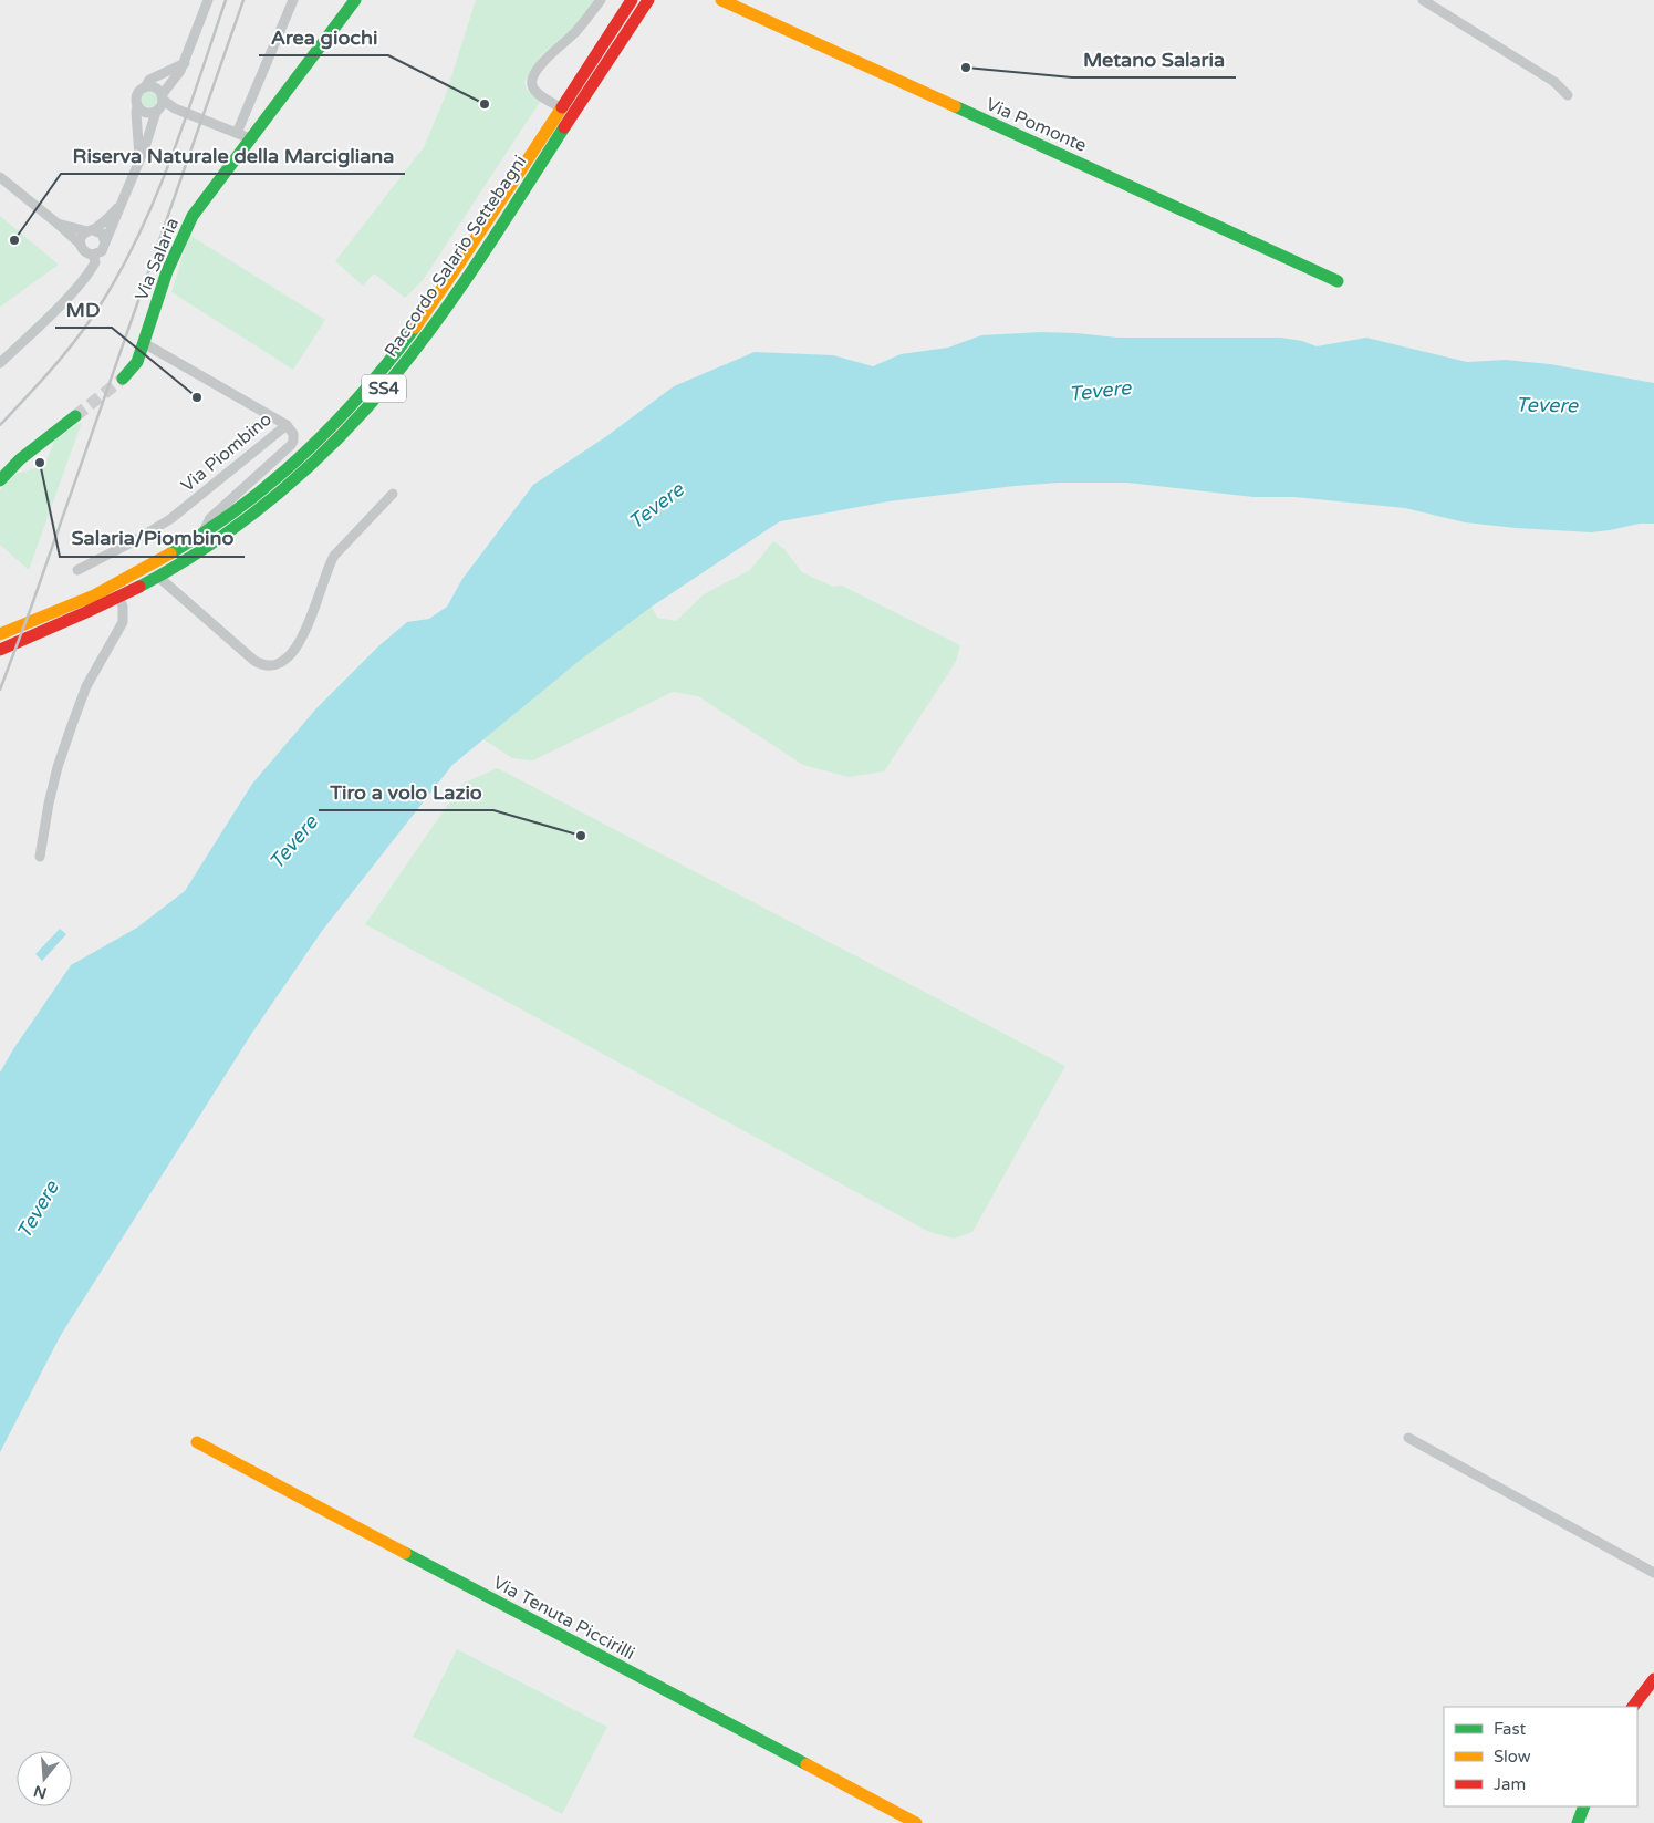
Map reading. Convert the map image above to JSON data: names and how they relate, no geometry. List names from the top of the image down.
{
  "streets": {
    "street": [
      "Via Pomonte",
      "Raccordo Salario Settebagni",
      "Via Salaria",
      "SS4",
      "Via Piombino",
      "Via Tenuta Piccirilli"
    ]
  },
  "crossings": [
    ["Via Salaria", "Via Piombino"]
  ],
  "water": ["Tevere"],
  "places": [
    "Metano Salaria",
    "Area giochi",
    "Riserva Naturale della Marcigliana",
    "MD",
    "Salaria/Piombino",
    "Tiro a volo Lazio"
  ],
  "legend": ["Fast", "Slow", "Jam"],
  "north": "bottom"
}
